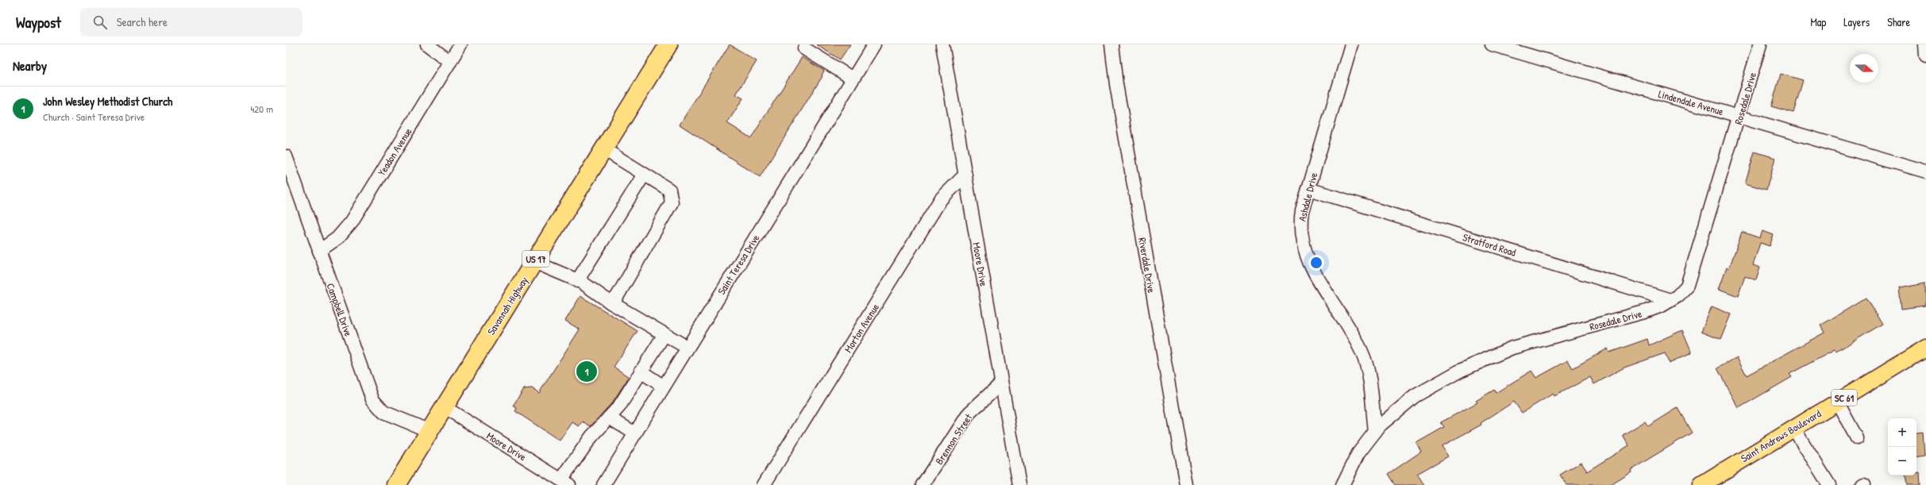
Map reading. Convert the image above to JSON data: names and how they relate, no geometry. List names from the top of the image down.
{
  "streets": {
    "highway": ["US 17", "Savannah Highway"],
    "main road": ["SC 61", "Saint Andrews Boulevard"],
    "street": [
      "Rosedale Drive",
      "Lindendale Avenue",
      "Yeadon Avenue",
      "Ashdale Drive",
      "Stratford Road",
      "Saint Teresa Drive",
      "Moore Drive",
      "Riverdale Drive",
      "Campbell Drive",
      "Morton Avenue",
      "Brennon Street"
    ]
  },
  "crossings": [
    ["Rosedale Drive", "Lindendale Avenue"],
    ["Rosedale Drive", "Ashdale Drive"],
    ["Rosedale Drive", "Stratford Road"],
    ["Yeadon Avenue", "Campbell Drive"],
    ["Ashdale Drive", "Stratford Road"],
    ["Moore Drive", "Savannah Highway"],
    ["Moore Drive", "Morton Avenue"],
    ["Moore Drive", "Brennon Street"],
    ["Savannah Highway", "Campbell Drive"]
  ],
  "north": "right",
  "page": {
    "header": "Waypost",
    "search": "Search here",
    "nav": ["Map", "Layers", "Share"],
    "heading": "Nearby",
    "list": [
      {
        "mark": "1",
        "name": "John Wesley Methodist Church",
        "note": "Church · Saint Teresa Drive",
        "value": "420 m"
      }
    ],
    "pins": "1",
    "map_buttons": ["+", "−"]
  }
}
